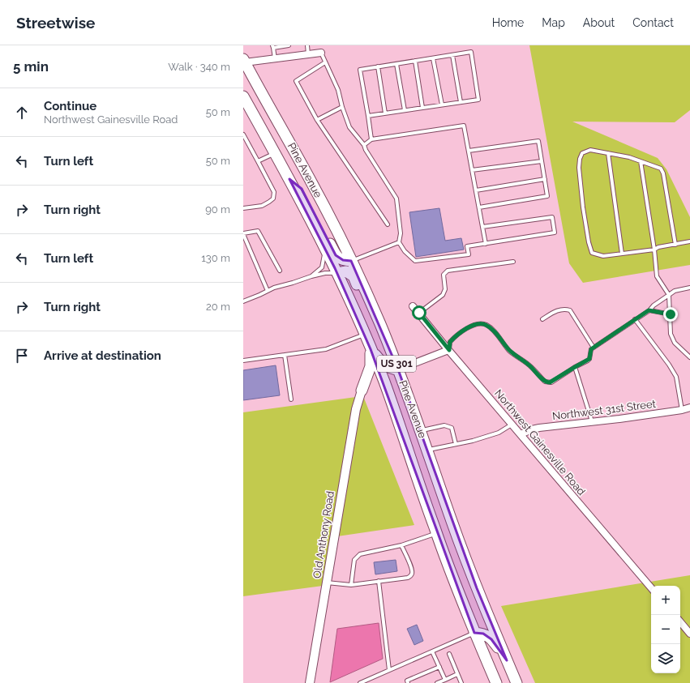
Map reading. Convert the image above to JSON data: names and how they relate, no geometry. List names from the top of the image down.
{
  "streets": {
    "highway": ["Pine Avenue", "US 301"],
    "street": ["Northwest 31st Street", "Northwest Gainesville Road", "Old Anthony Road"]
  },
  "crossings": [
    ["Northwest 31st Street", "Northwest Gainesville Road"]
  ],
  "page": {
    "header": "Streetwise",
    "nav": [
      "Home",
      "Map",
      "About",
      "Contact"
    ],
    "heading": ["5 min", "Walk · 340 m"],
    "list": [
      ["Continue", "Northwest Gainesville Road", "50 m"],
      ["Turn left", "50 m"],
      ["Turn right", "90 m"],
      ["Turn left", "130 m"],
      ["Turn right", "20 m"],
      "Arrive at destination"
    ],
    "map_buttons": ["+", "−"]
  }
}
